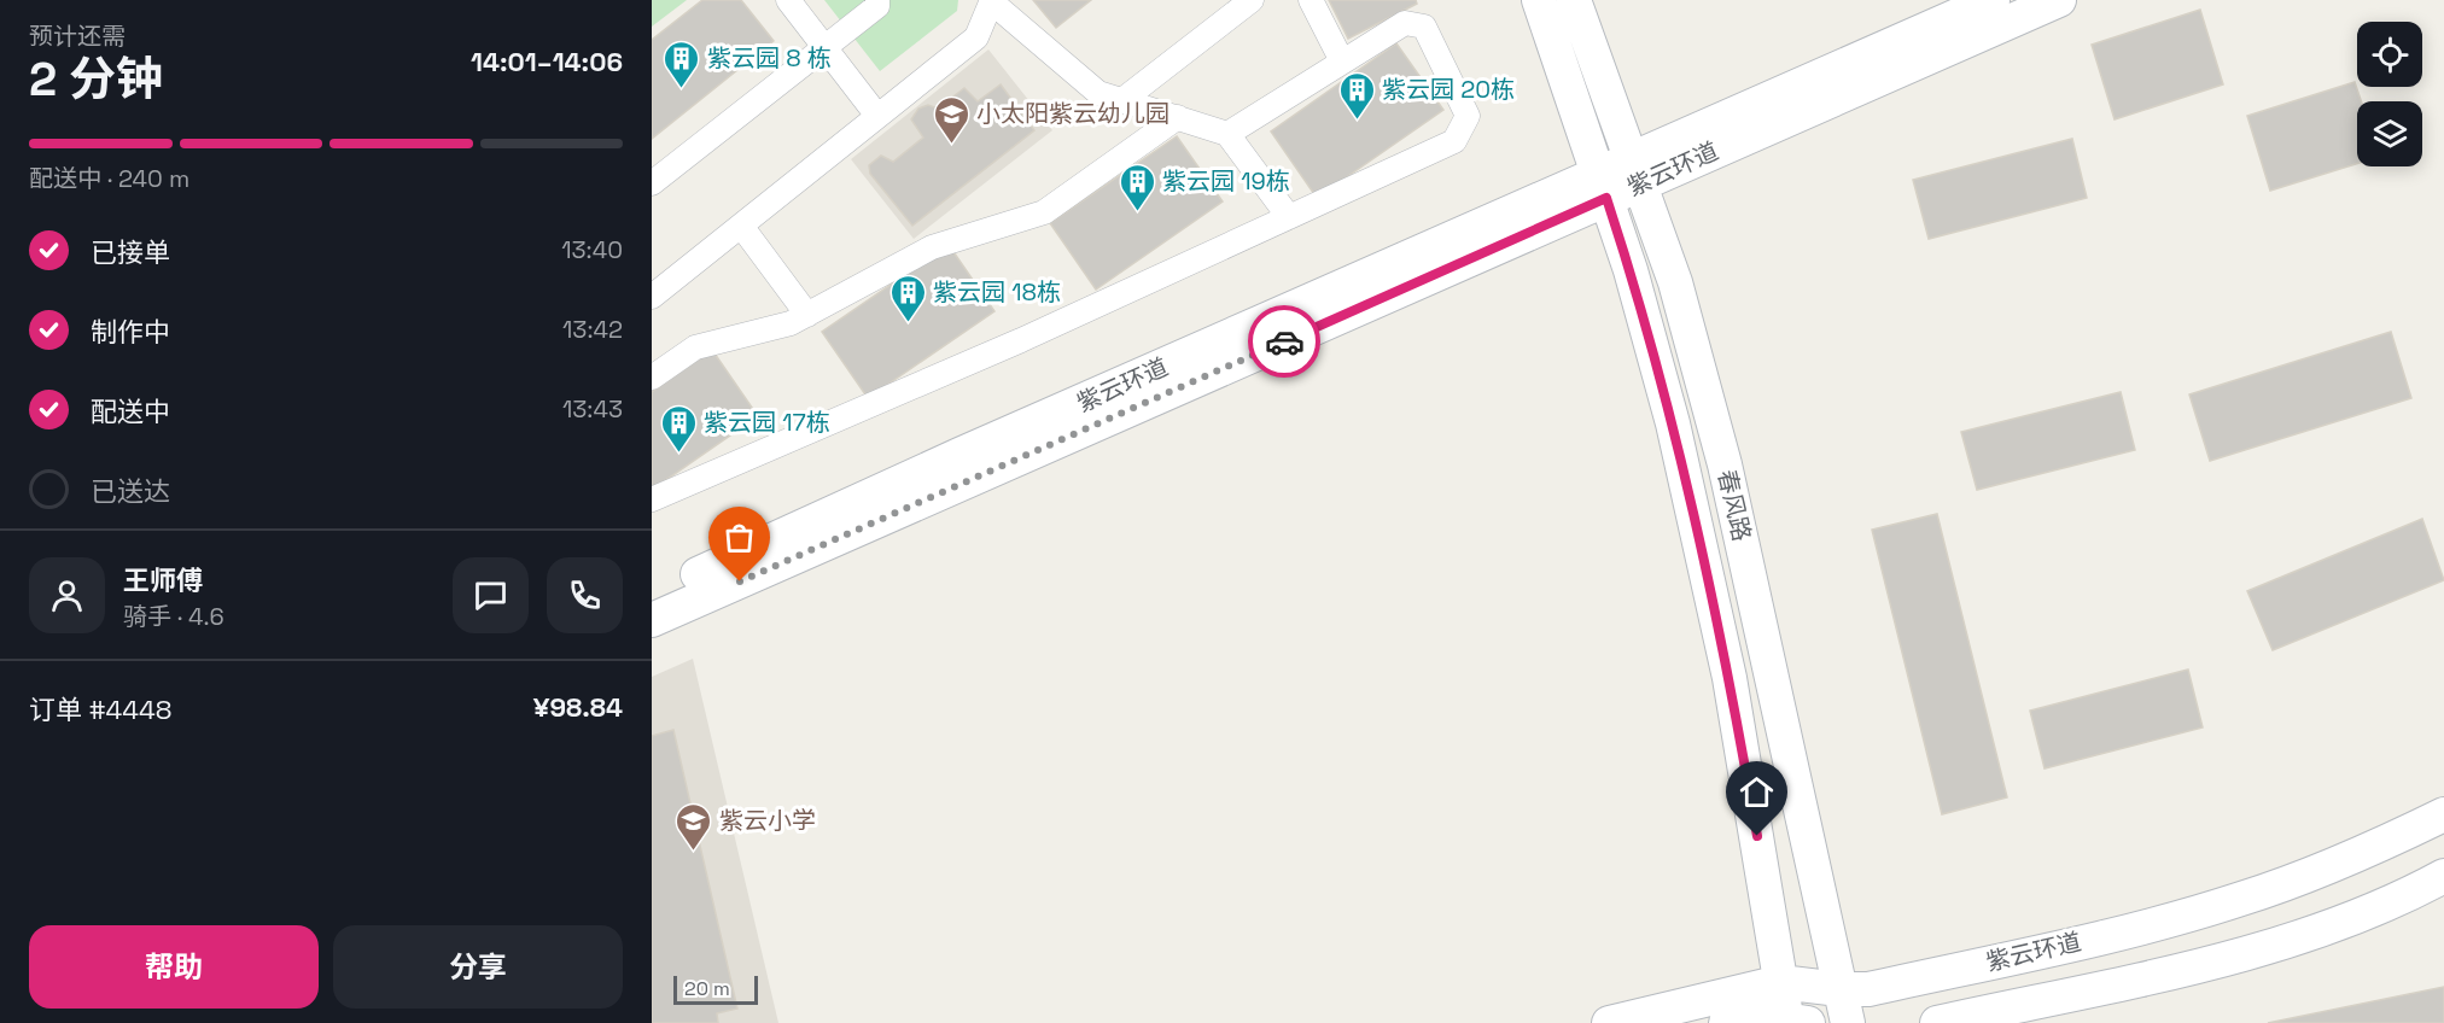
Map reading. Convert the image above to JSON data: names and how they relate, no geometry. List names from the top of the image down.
{
  "streets": {
    "street": ["紫云环道", "春风路"]
  },
  "crossings": [
    ["紫云环道", "春风路"]
  ],
  "places": {
    "building": [
      "紫云园 8 栋",
      "紫云园 20栋",
      "紫云园 19栋",
      "紫云园 18栋",
      "紫云园 17栋"
    ],
    "school or university": ["小太阳紫云幼儿园", "紫云小学"]
  },
  "scale_bar": "20 m",
  "page": {
    "heading": ["2 分钟", "预计还需", "14:01–14:06"],
    "panel": [
      "王师傅",
      "骑手 · 4.6",
      "订单 #4448",
      "¥98.84"
    ],
    "bar": "配送中 · 240 m",
    "list": [
      ["已接单", "13:40"],
      ["制作中", "13:42"],
      ["配送中", "13:43"],
      "已送达"
    ],
    "buttons": ["帮助", "分享"],
    "scale": "20 m"
  }
}
